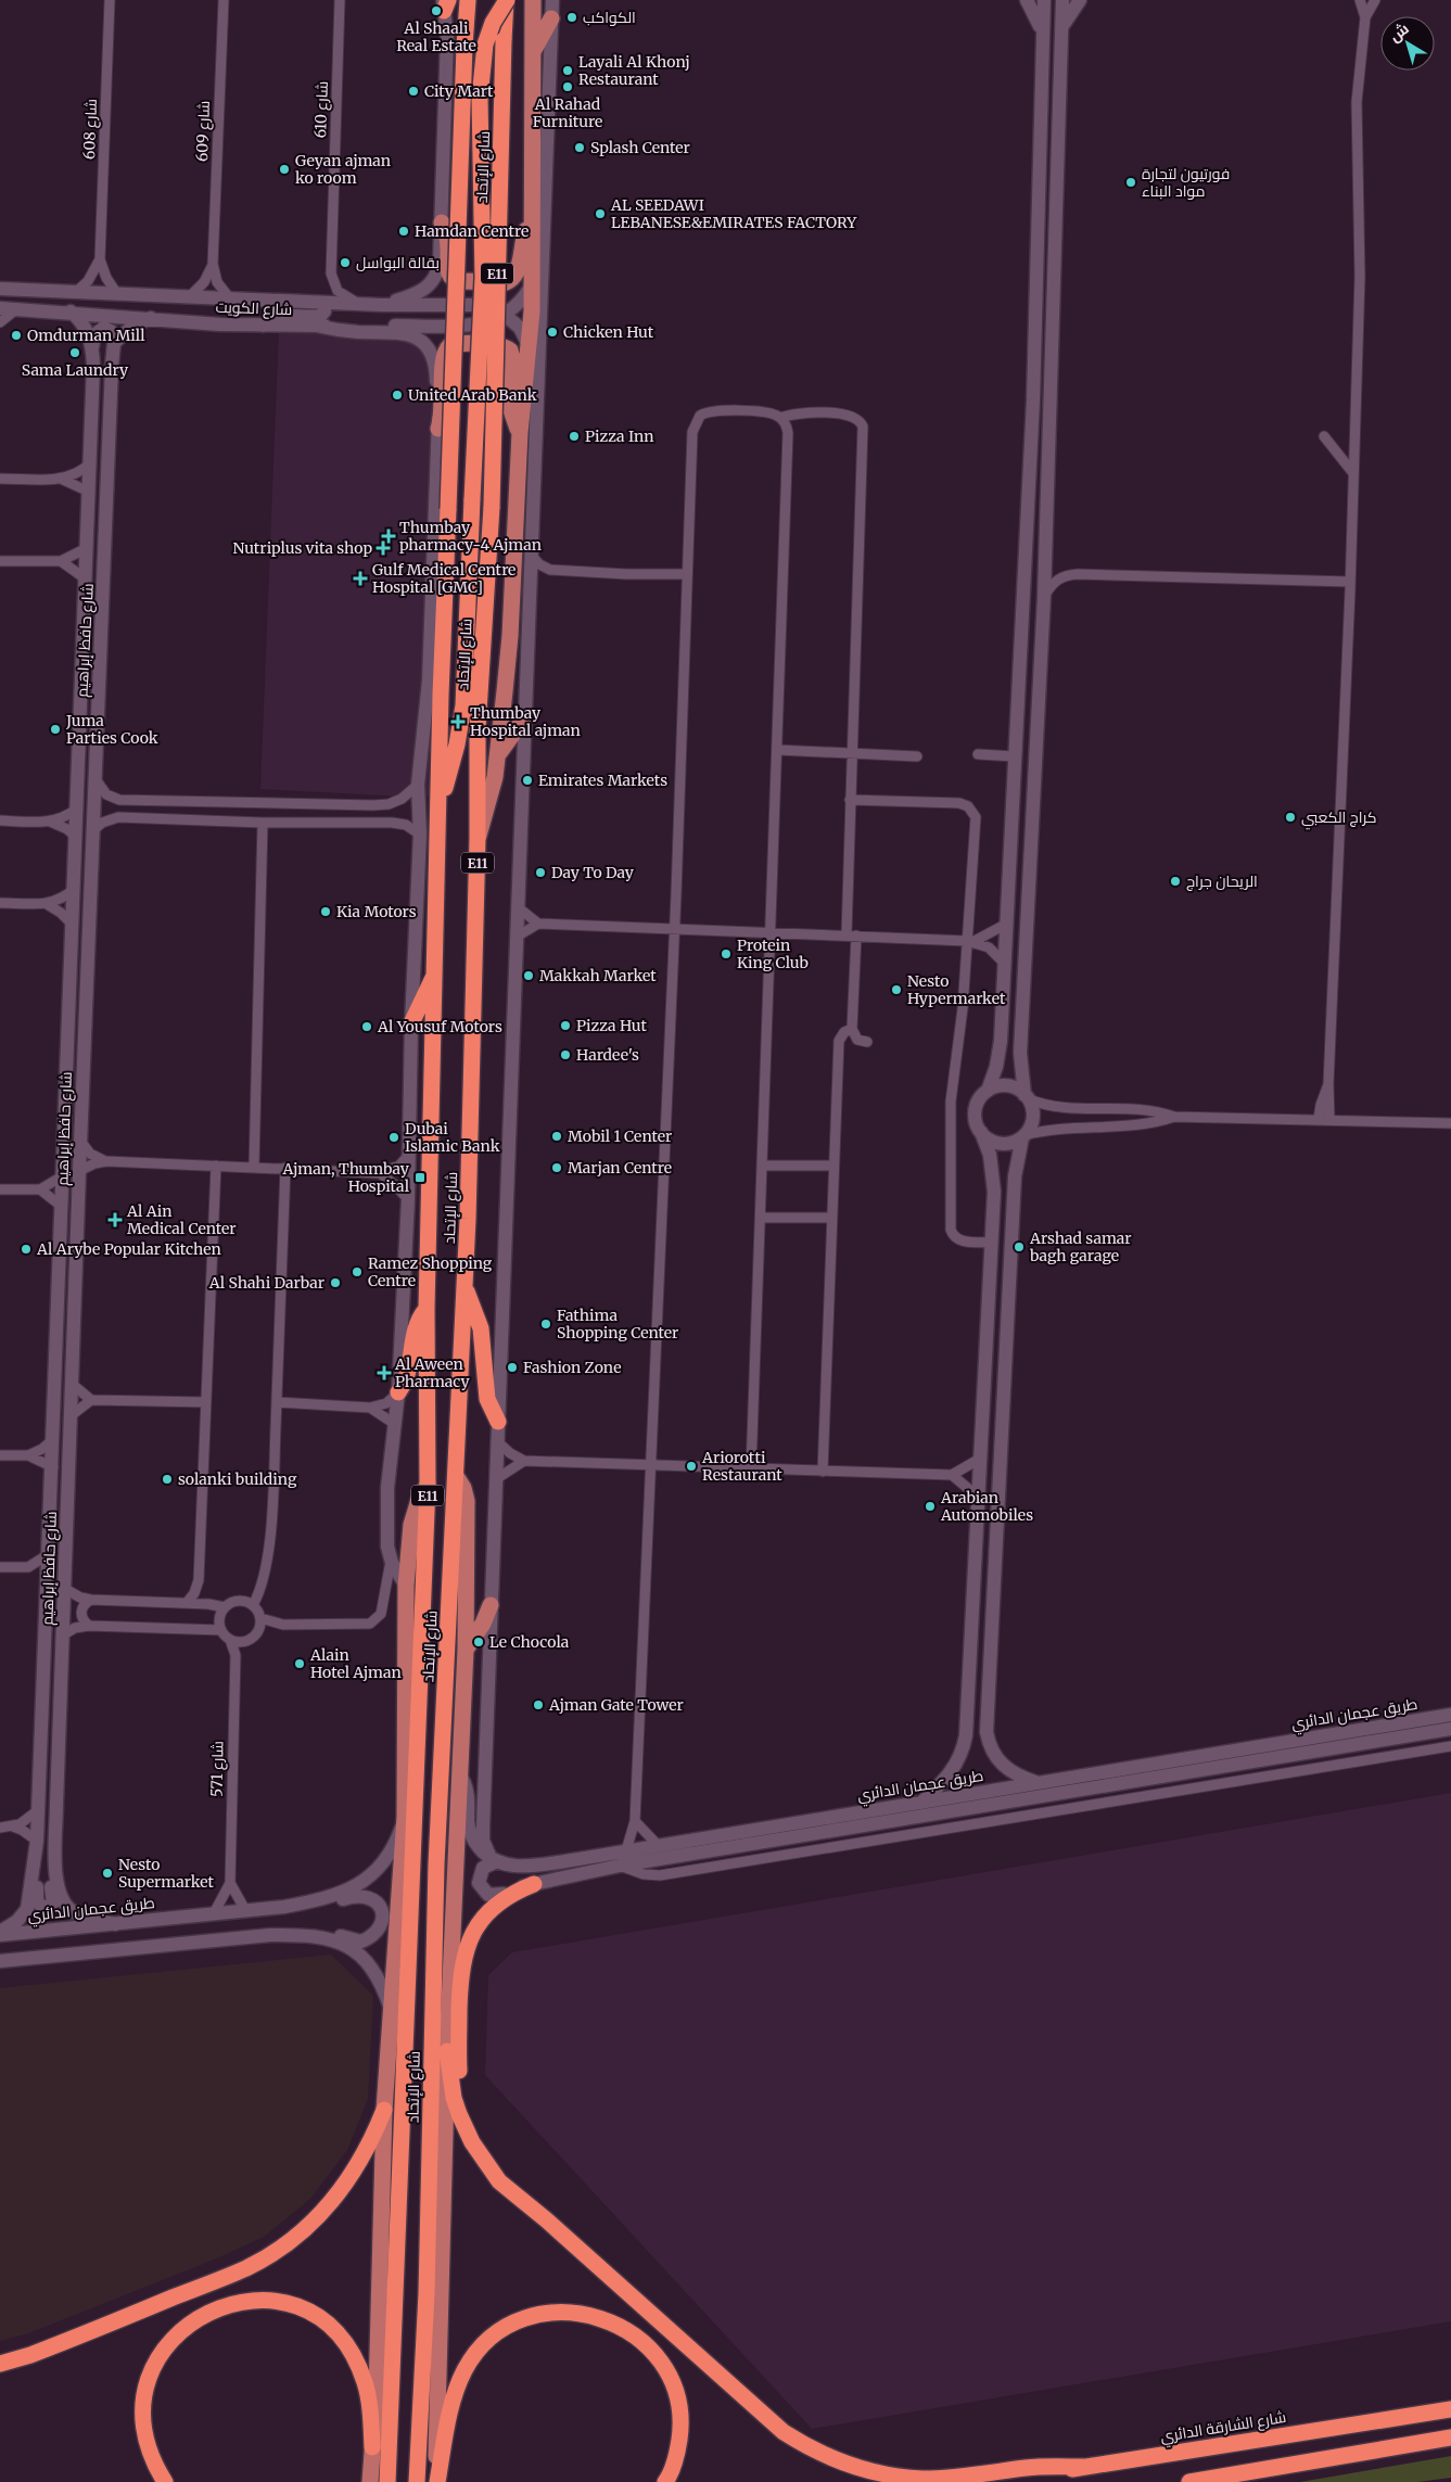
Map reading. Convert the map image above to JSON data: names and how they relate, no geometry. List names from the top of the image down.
{
  "streets": {
    "highway": ["شارع الإتحاد", "E11", "شارع الشارقة الدائري"],
    "main road": ["شارع الكويت", "شارع حافظ إبراهيم", "طريق عجمان الدائري"],
    "street": [
      "شارع 610",
      "شارع 608",
      "شارع 609",
      "شارع 571"
    ]
  },
  "crossings": [
    ["شارع 610", "شارع الكويت"],
    ["شارع 608", "شارع الكويت"],
    ["شارع 609", "شارع الكويت"],
    ["شارع الكويت", "شارع حافظ إبراهيم"],
    ["شارع حافظ إبراهيم", "طريق عجمان الدائري"],
    ["طريق عجمان الدائري", "شارع 571"]
  ],
  "places": {
    "other": [
      "Al Shaali Real Estate",
      "الكواكب",
      "Layali Al Khonj Restaurant",
      "Al Rahad Furniture",
      "City Mart",
      "Splash Center",
      "Geyan ajman ko room",
      "فورتيون لتجارة مواد البناء",
      "AL SEEDAWI LEBANESE&EMIRATES FACTORY",
      "Hamdan Centre",
      "بقالة البواسل",
      "Chicken Hut",
      "Omdurman Mill",
      "Sama Laundry",
      "United Arab Bank",
      "Pizza Inn",
      "Juma Parties Cook",
      "Emirates Markets",
      "كراج الكعبي",
      "Day To Day",
      "الريحان جراج",
      "Kia Motors",
      "Protein King Club",
      "Makkah Market",
      "Nesto Hypermarket",
      "Pizza Hut",
      "Al Yousuf Motors",
      "Hardee's",
      "Mobil 1 Center",
      "Dubai Islamic Bank",
      "Marjan Centre",
      "Arshad samar bagh garage",
      "Al Arybe Popular Kitchen",
      "Ramez Shopping Centre",
      "Al Shahi Darbar",
      "Fathima Shopping Center",
      "Fashion Zone",
      "Ariorotti Restaurant",
      "solanki building",
      "Arabian Automobiles",
      "Le Chocola",
      "Alain Hotel Ajman",
      "Ajman Gate Tower",
      "Nesto Supermarket"
    ],
    "health": [
      "Thumbay pharmacy-4 Ajman",
      "Nutriplus vita shop",
      "Gulf Medical Centre Hospital [GMC]",
      "Thumbay Hospital ajman",
      "Al Ain Medical Center",
      "Al Aween Pharmacy"
    ],
    "transit": ["Ajman, Thumbay Hospital"]
  },
  "north": "top left"
}
